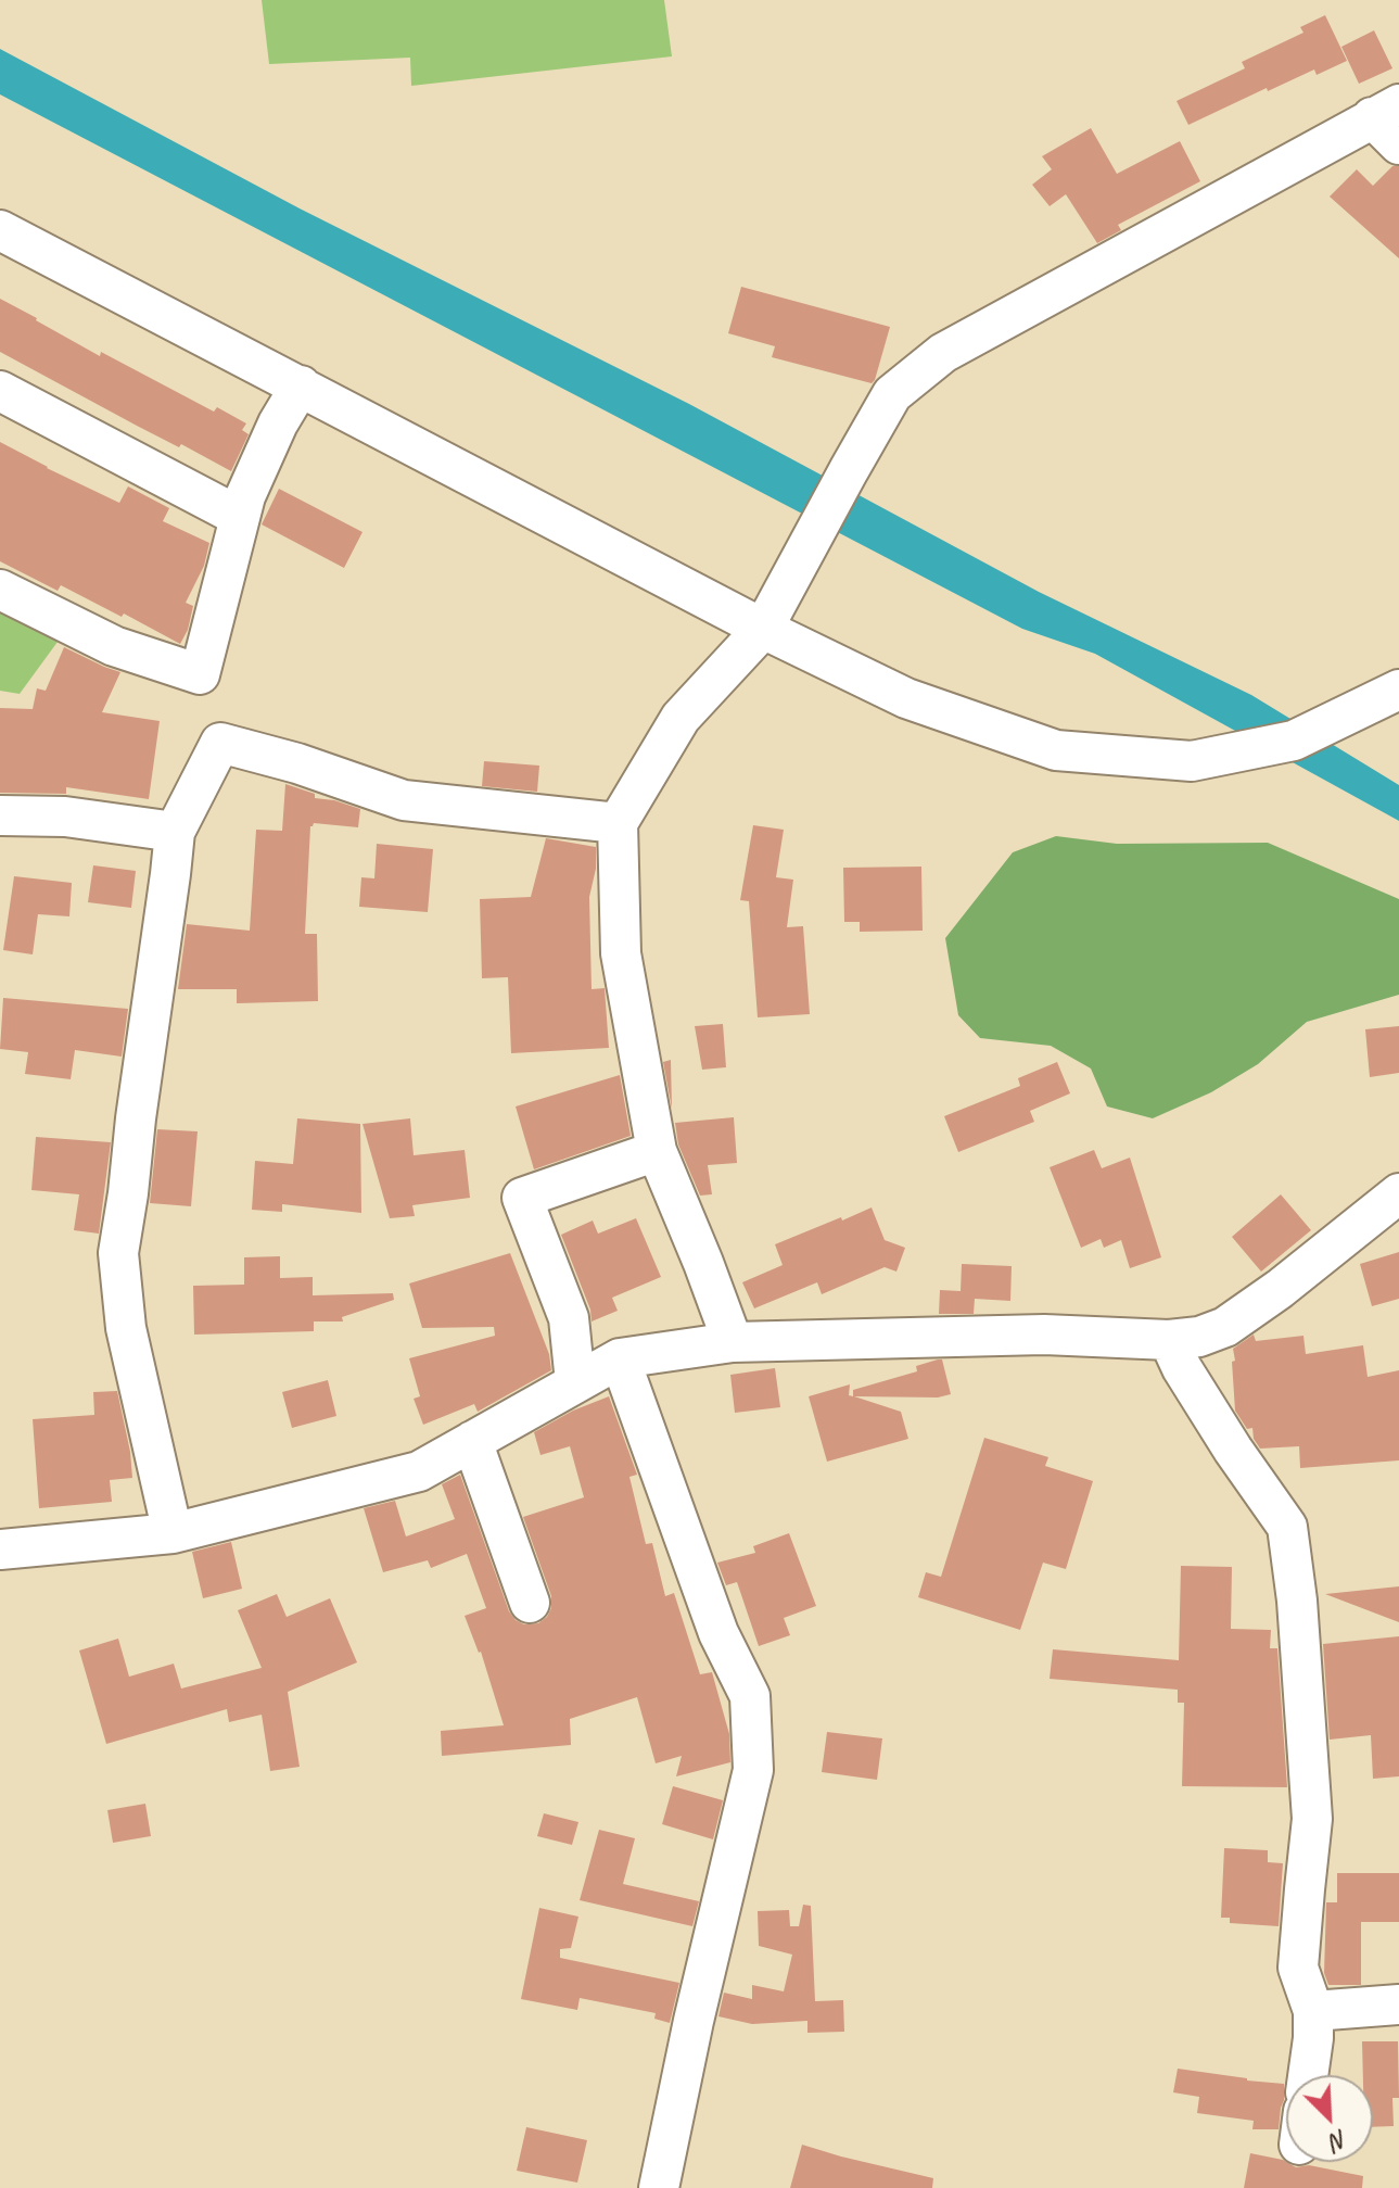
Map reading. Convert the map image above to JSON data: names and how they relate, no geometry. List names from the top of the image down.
{
  "north": "bottom right"
}
